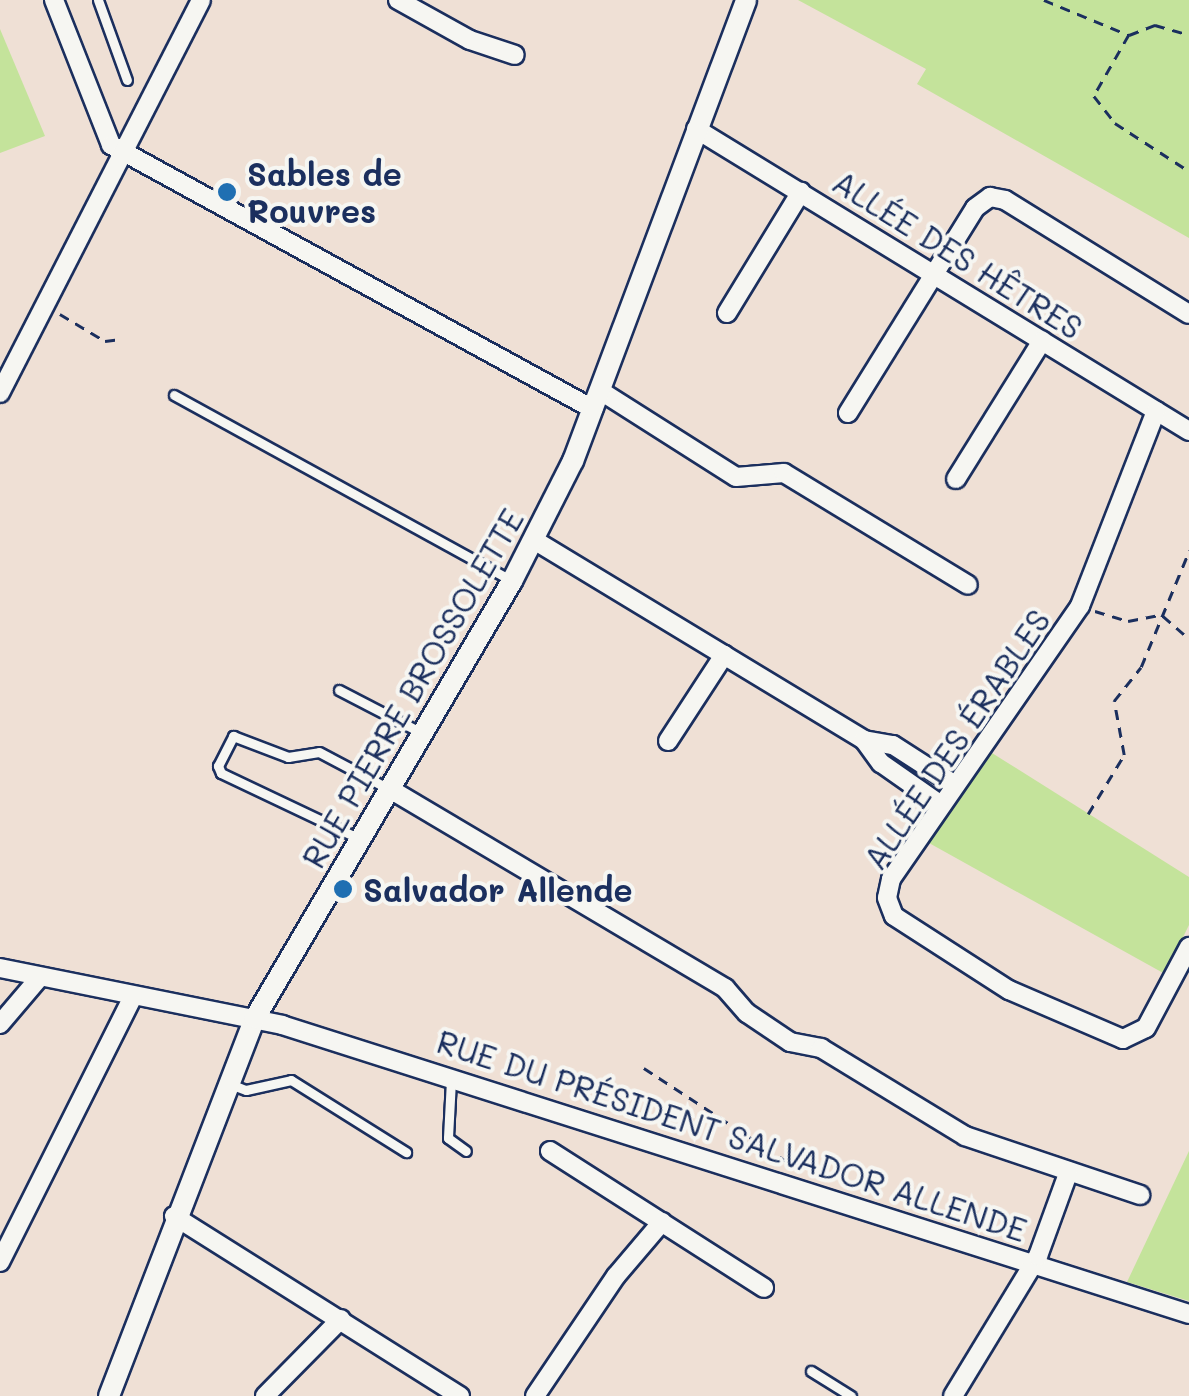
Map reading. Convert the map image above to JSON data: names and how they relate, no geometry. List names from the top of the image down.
{
  "streets": {
    "street": [
      "ALLÉE DES HÊTRES",
      "RUE PIERRE BROSSOLETTE",
      "ALLÉE DES ÉRABLES",
      "RUE DU PRÉSIDENT SALVADOR ALLENDE"
    ]
  },
  "crossings": [
    ["ALLÉE DES HÊTRES", "RUE PIERRE BROSSOLETTE"],
    ["ALLÉE DES HÊTRES", "ALLÉE DES ÉRABLES"],
    ["RUE PIERRE BROSSOLETTE", "RUE DU PRÉSIDENT SALVADOR ALLENDE"]
  ],
  "places": ["Sables de Rouvres", "Salvador Allende"]
}
